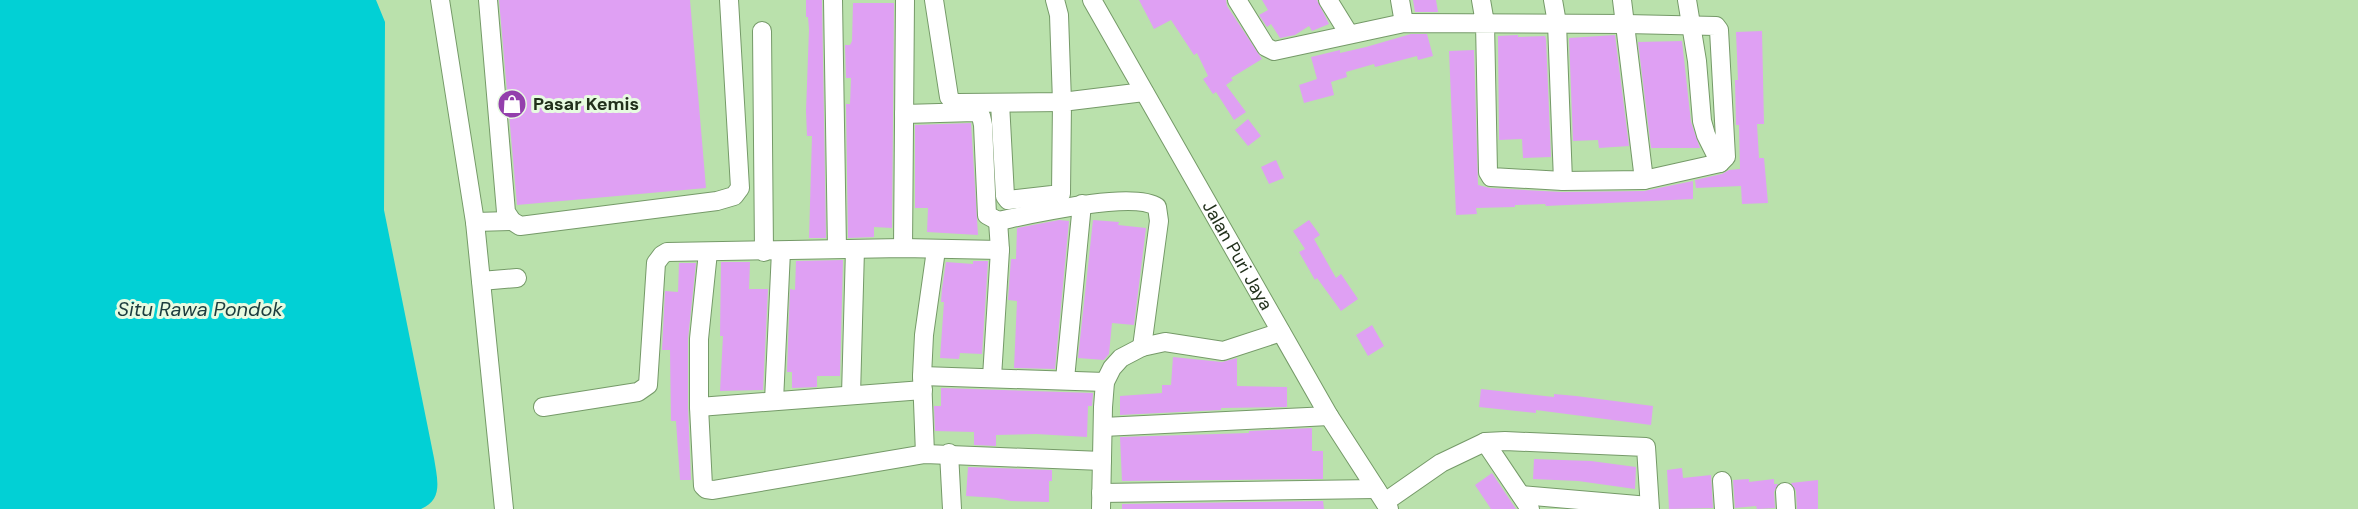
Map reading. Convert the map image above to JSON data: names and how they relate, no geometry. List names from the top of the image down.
{
  "streets": {
    "street": ["Jalan Puri Jaya"]
  },
  "water": ["Situ Rawa Pondok"],
  "places": {
    "shop": ["Pasar Kemis"]
  }
}
